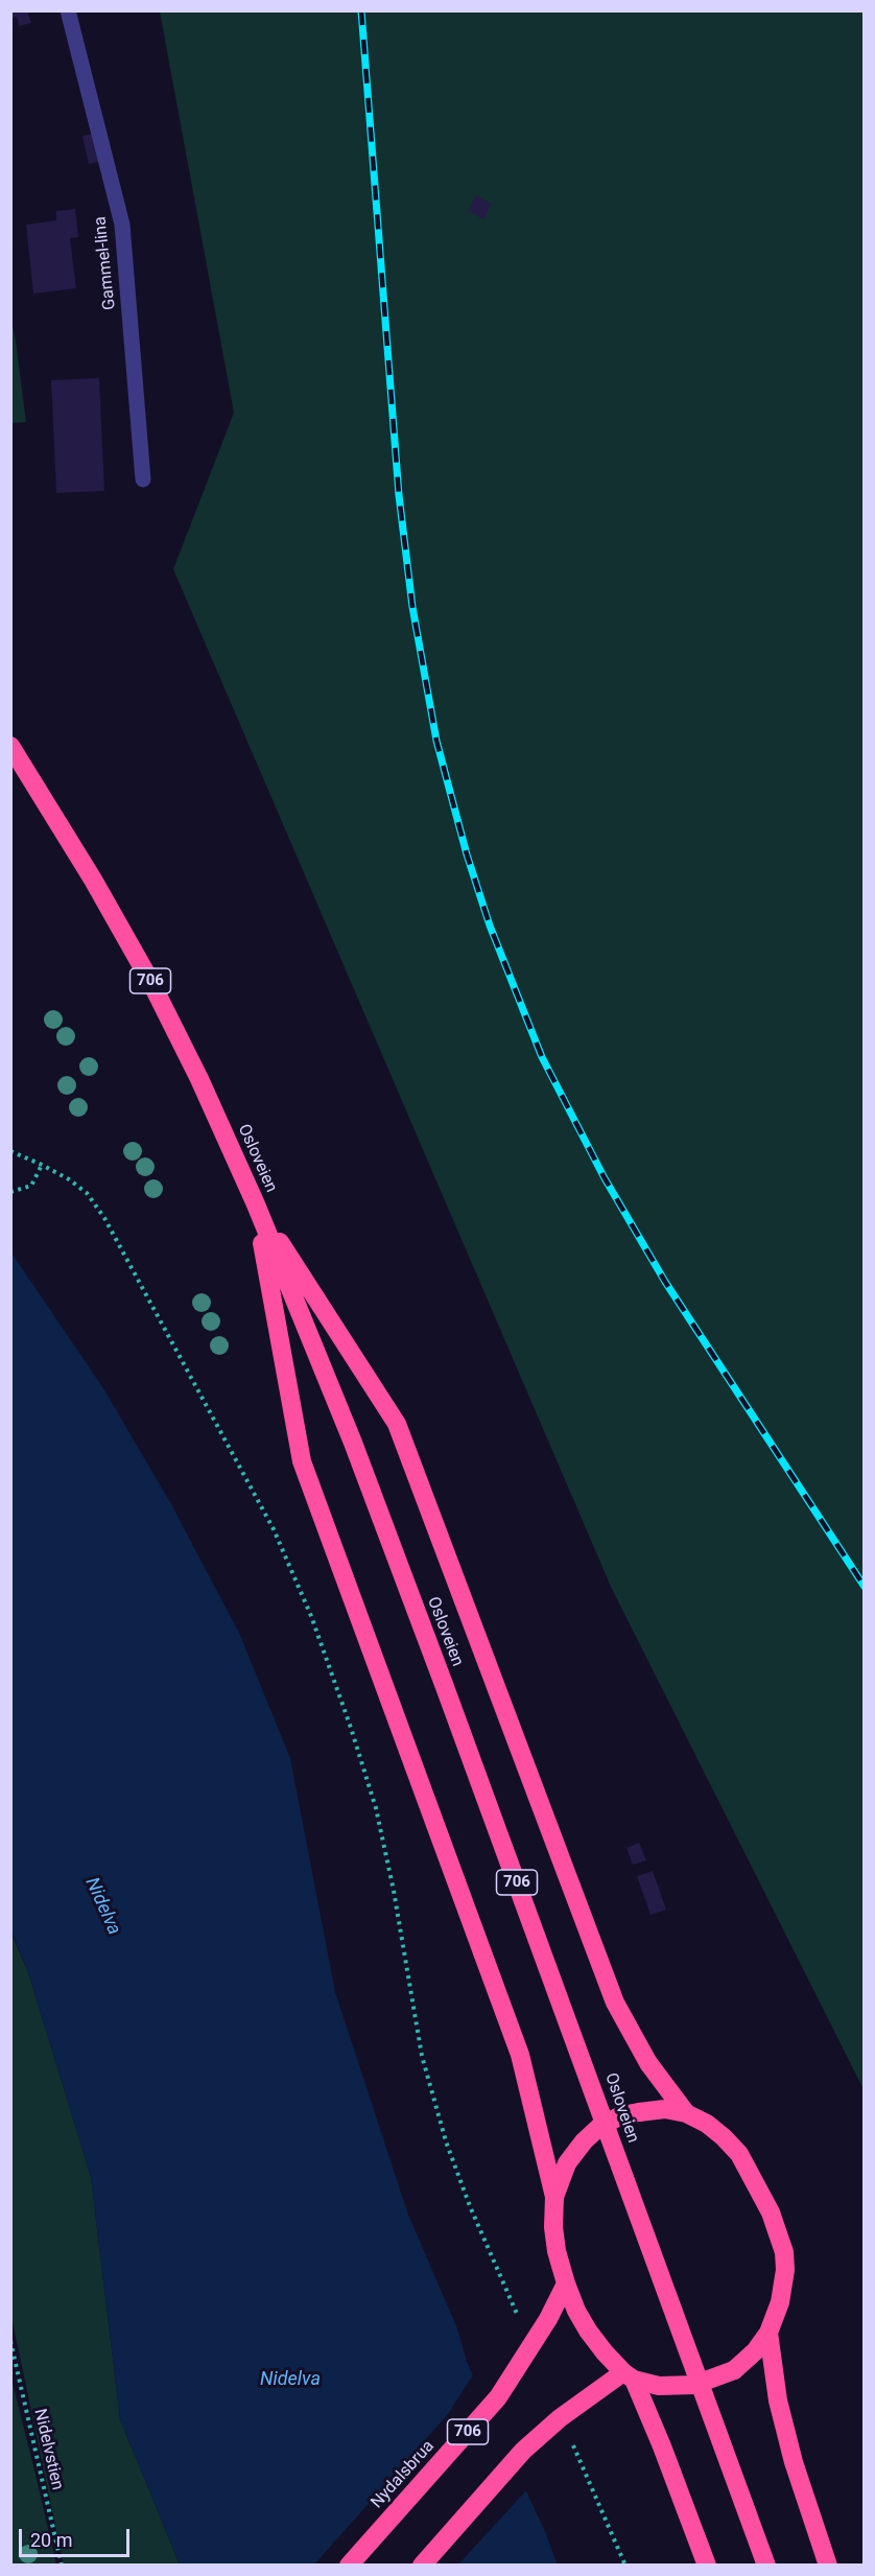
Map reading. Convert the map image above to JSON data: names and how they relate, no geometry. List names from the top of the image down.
{
  "streets": {
    "highway": ["706", "Osloveien", "Nydalsbrua"],
    "street": ["Gammel-lina"],
    "path": ["Nidelvstien"]
  },
  "crossings": [
    ["706", "Osloveien"],
    ["706", "Nydalsbrua"]
  ],
  "water": ["Nidelva"],
  "scale_bar": "20 m"
}
